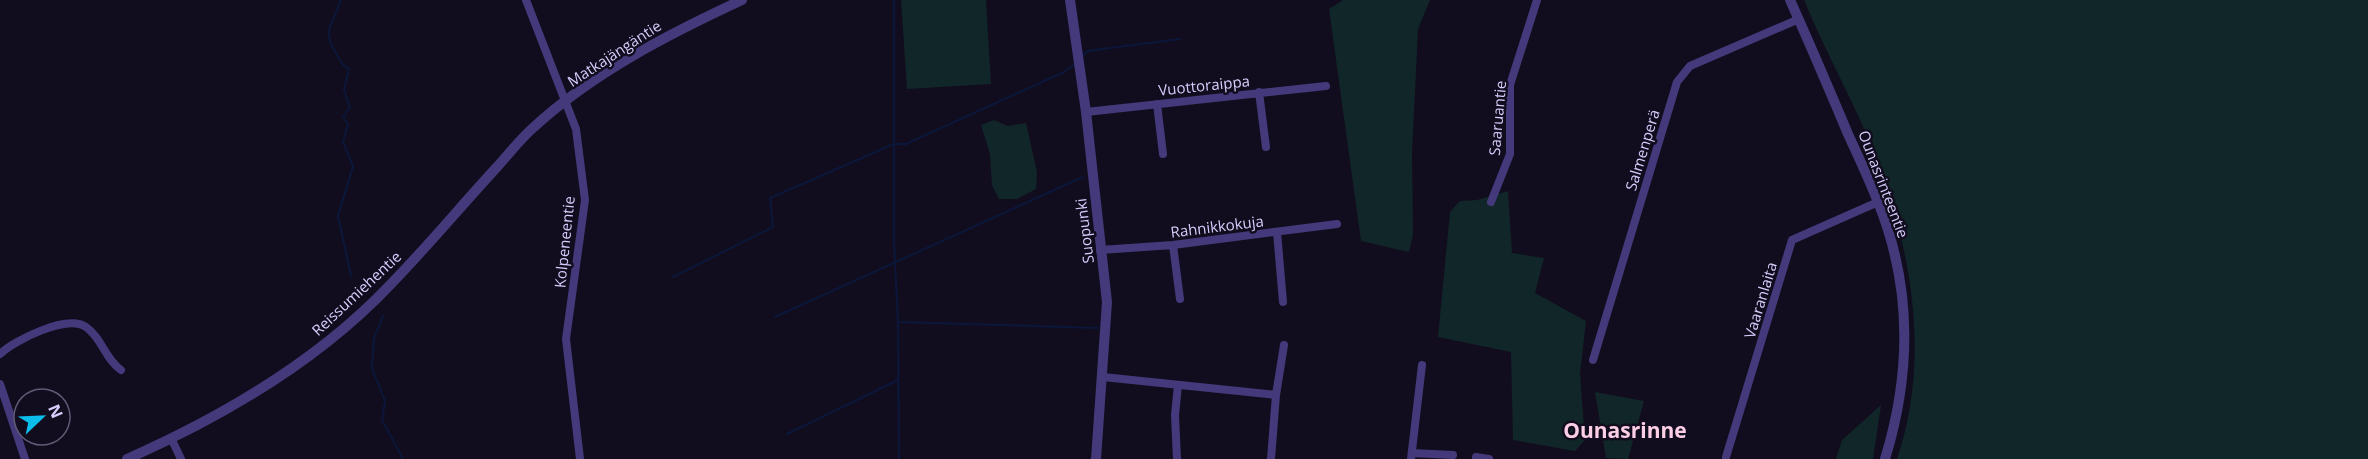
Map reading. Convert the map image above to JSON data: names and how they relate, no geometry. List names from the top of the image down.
{
  "streets": {
    "street": [
      "Matkajängäntie",
      "Vuottoraippa",
      "Saaruantie",
      "Salmenperä",
      "Ounasrinteentie",
      "Rahnikkokuja",
      "Suopunki",
      "Kolpeneentie",
      "Reissumiehentie",
      "Vaaranlaita"
    ]
  },
  "crossings": [
    ["Matkajängäntie", "Kolpeneentie"],
    ["Matkajängäntie", "Reissumiehentie"],
    ["Vuottoraippa", "Suopunki"],
    ["Salmenperä", "Ounasrinteentie"],
    ["Ounasrinteentie", "Vaaranlaita"],
    ["Rahnikkokuja", "Suopunki"],
    ["Kolpeneentie", "Reissumiehentie"]
  ],
  "districts": ["Ounasrinne"],
  "north": "top right"
}
